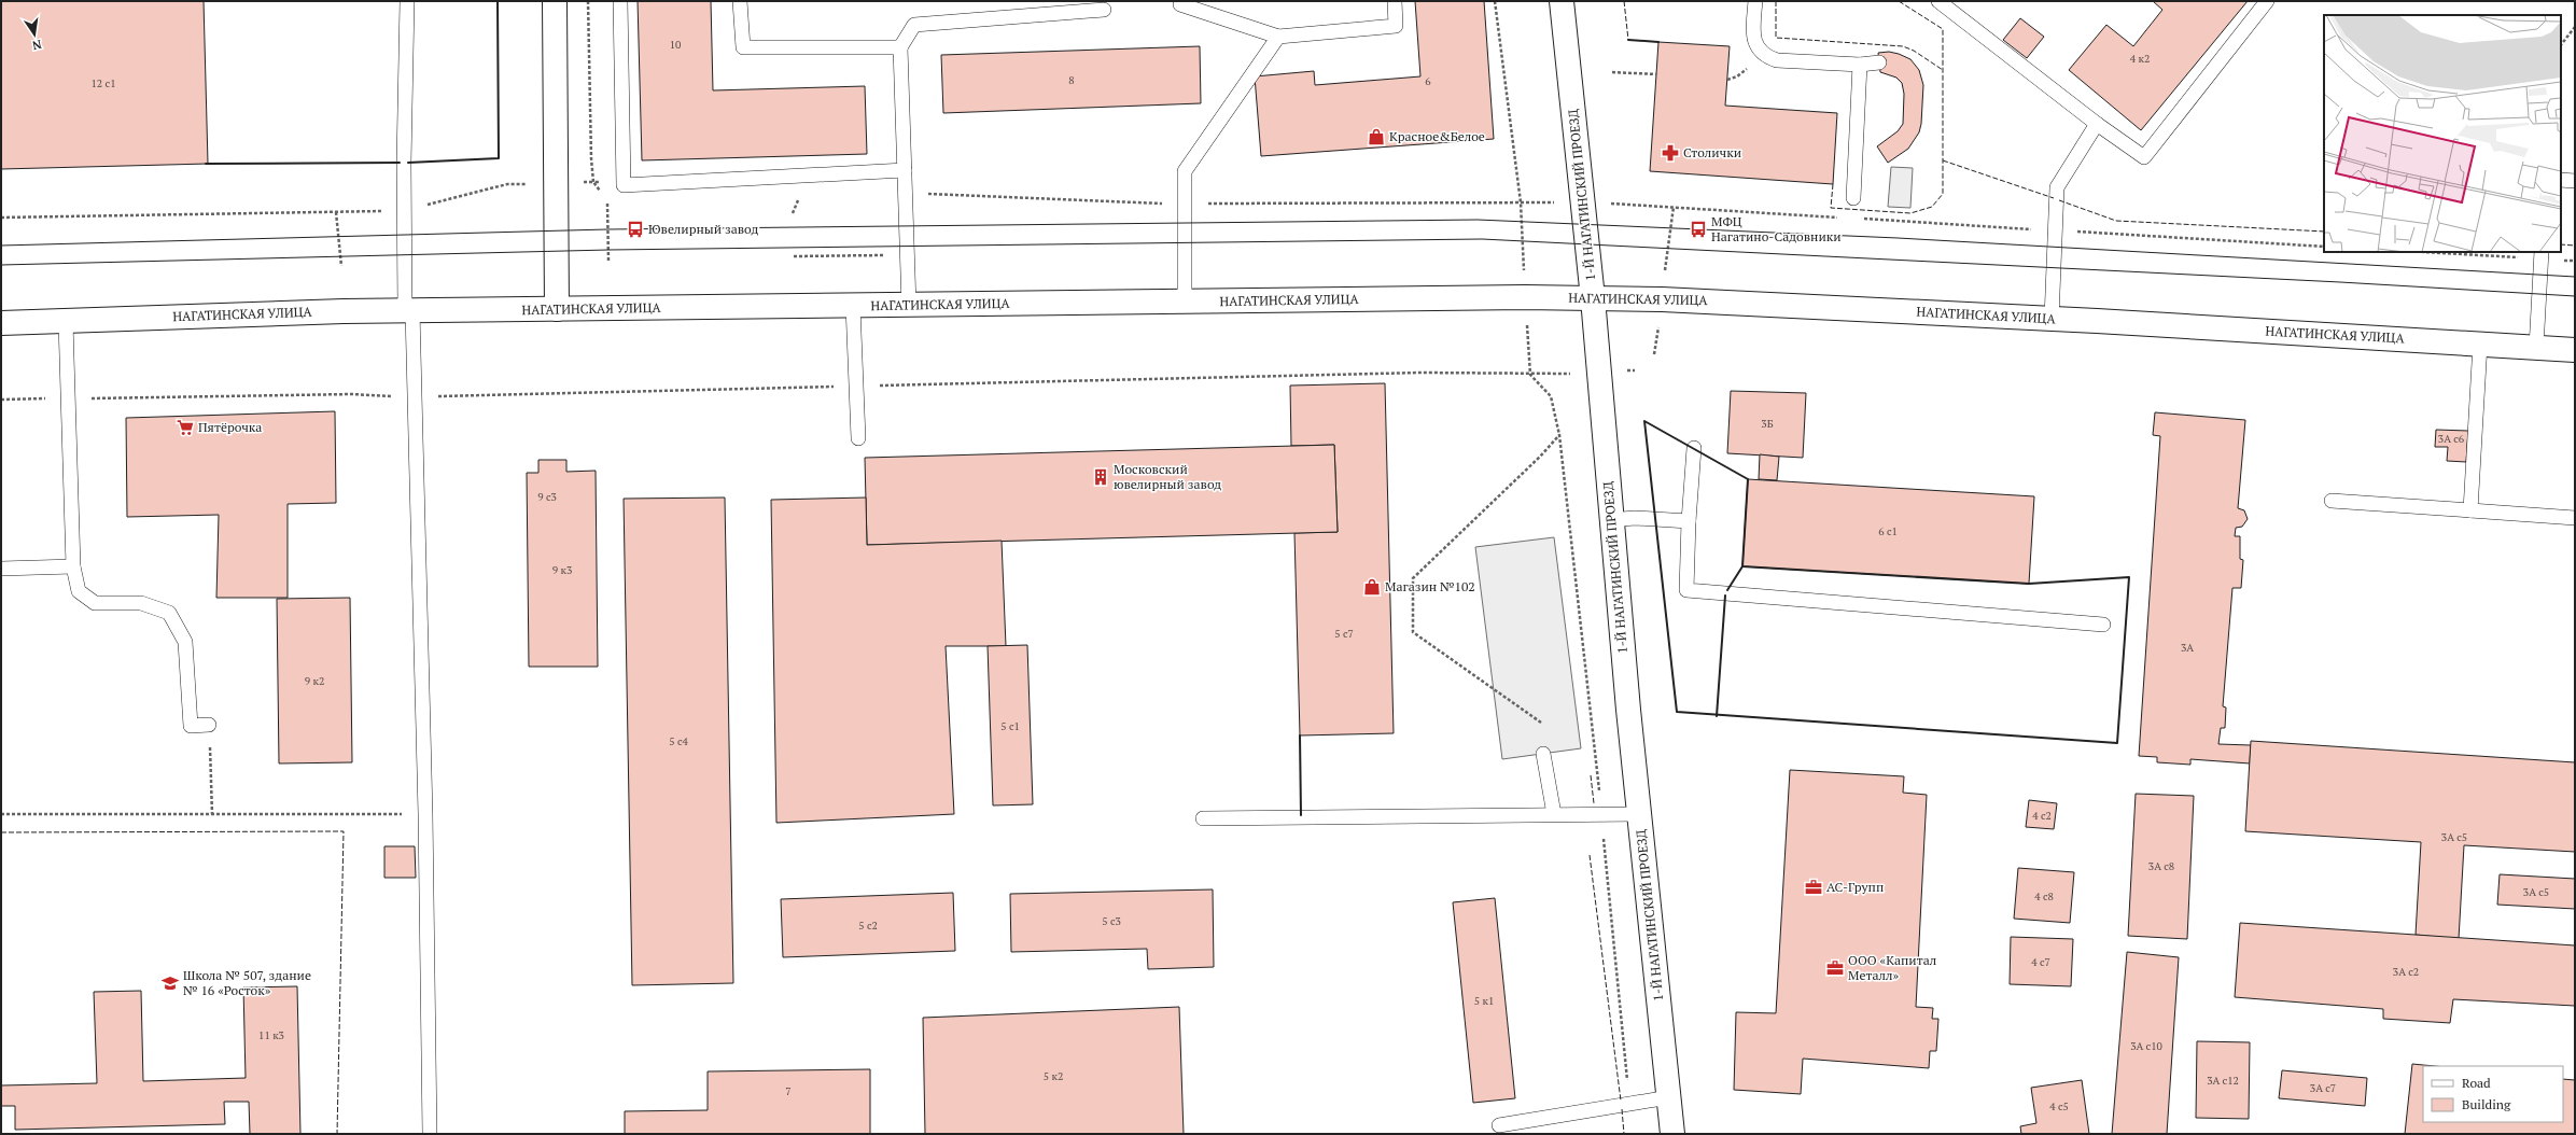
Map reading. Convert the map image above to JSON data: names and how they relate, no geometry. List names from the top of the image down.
{
  "streets": {
    "street": ["1-Й НАГАТИНСКИЙ ПРОЕЗД", "НАГАТИНСКАЯ УЛИЦА"]
  },
  "crossings": [
    ["1-Й НАГАТИНСКИЙ ПРОЕЗД", "НАГАТИНСКАЯ УЛИЦА"]
  ],
  "places": {
    "shop": ["Красное&Белое", "Магазин №102"],
    "pharmacy": ["Столички"],
    "bus stop": ["Ювелирный завод", "МФЦ Нагатино-Садовники"],
    "supermarket": ["Пятёрочка"],
    "building": ["Московский ювелирный завод"],
    "office": ["АС-Групп", "ООО «Капитал Металл»"],
    "school or university": ["Школа № 507, здание № 16 «Росток»"]
  },
  "house_numbers": [
    "10",
    "4 к2",
    "8",
    "6",
    "12 с1",
    "3Б",
    "3А с6",
    "9 с3",
    "6 с1",
    "9 к3",
    "5 с7",
    "3А",
    "9 к2",
    "5 с1",
    "5 с4",
    "4 с2",
    "3А с5",
    "3А с8",
    "3А с5",
    "4 с8",
    "5 с3",
    "5 с2",
    "4 с7",
    "3А с2",
    "5 к1",
    "11 к3",
    "3А с10",
    "5 к2",
    "3А с12",
    "3А с7",
    "7",
    "4 с5"
  ],
  "legend": ["Road", "Building"],
  "north": "bottom"
}
